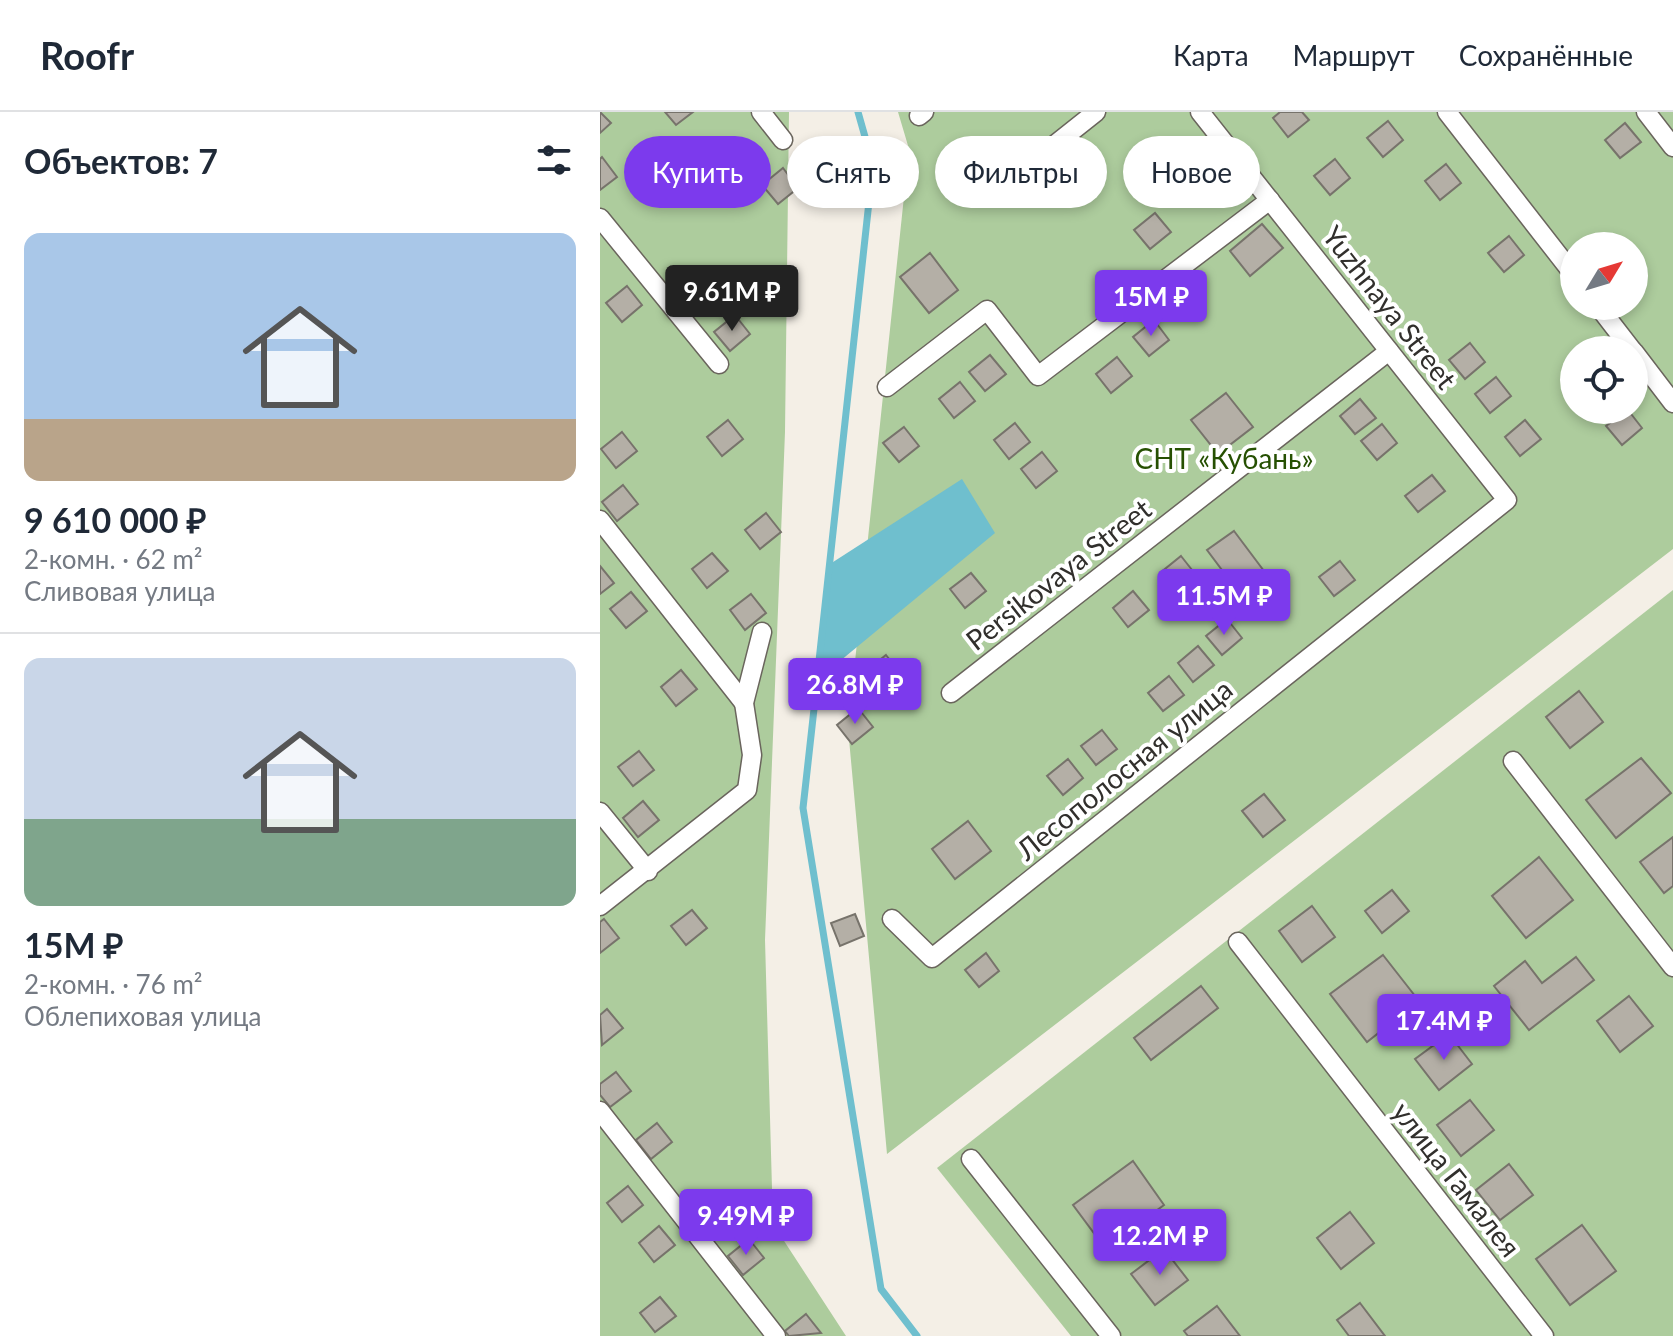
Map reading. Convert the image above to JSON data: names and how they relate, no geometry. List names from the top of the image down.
{
  "streets": {
    "street": [
      "Yuzhnaya Street",
      "Persikovaya Street",
      "Лесополосная улица",
      "улица Гамалея"
    ]
  },
  "crossings": [
    ["Yuzhnaya Street", "Persikovaya Street"],
    ["Yuzhnaya Street", "Лесополосная улица"]
  ],
  "parks": ["СНТ «Кубань»"],
  "north": "top right",
  "page": {
    "header": "Roofr",
    "nav": ["Карта", "Маршрут", "Сохранённые"],
    "heading": "Объектов: 7",
    "chip": [
      "Купить",
      "Снять",
      "Фильтры",
      "Новое"
    ],
    "list": [
      {
        "name": "9 610 000 ₽",
        "note": "2-комн. · 62 m² · Сливовая улица"
      },
      {
        "name": "15M ₽",
        "note": "2-комн. · 76 m² · Облепиховая улица"
      }
    ],
    "price": [
      "9.61M ₽",
      "15M ₽",
      "11.5M ₽",
      "26.8M ₽",
      "17.4M ₽",
      "9.49M ₽",
      "12.2M ₽"
    ]
  }
}
